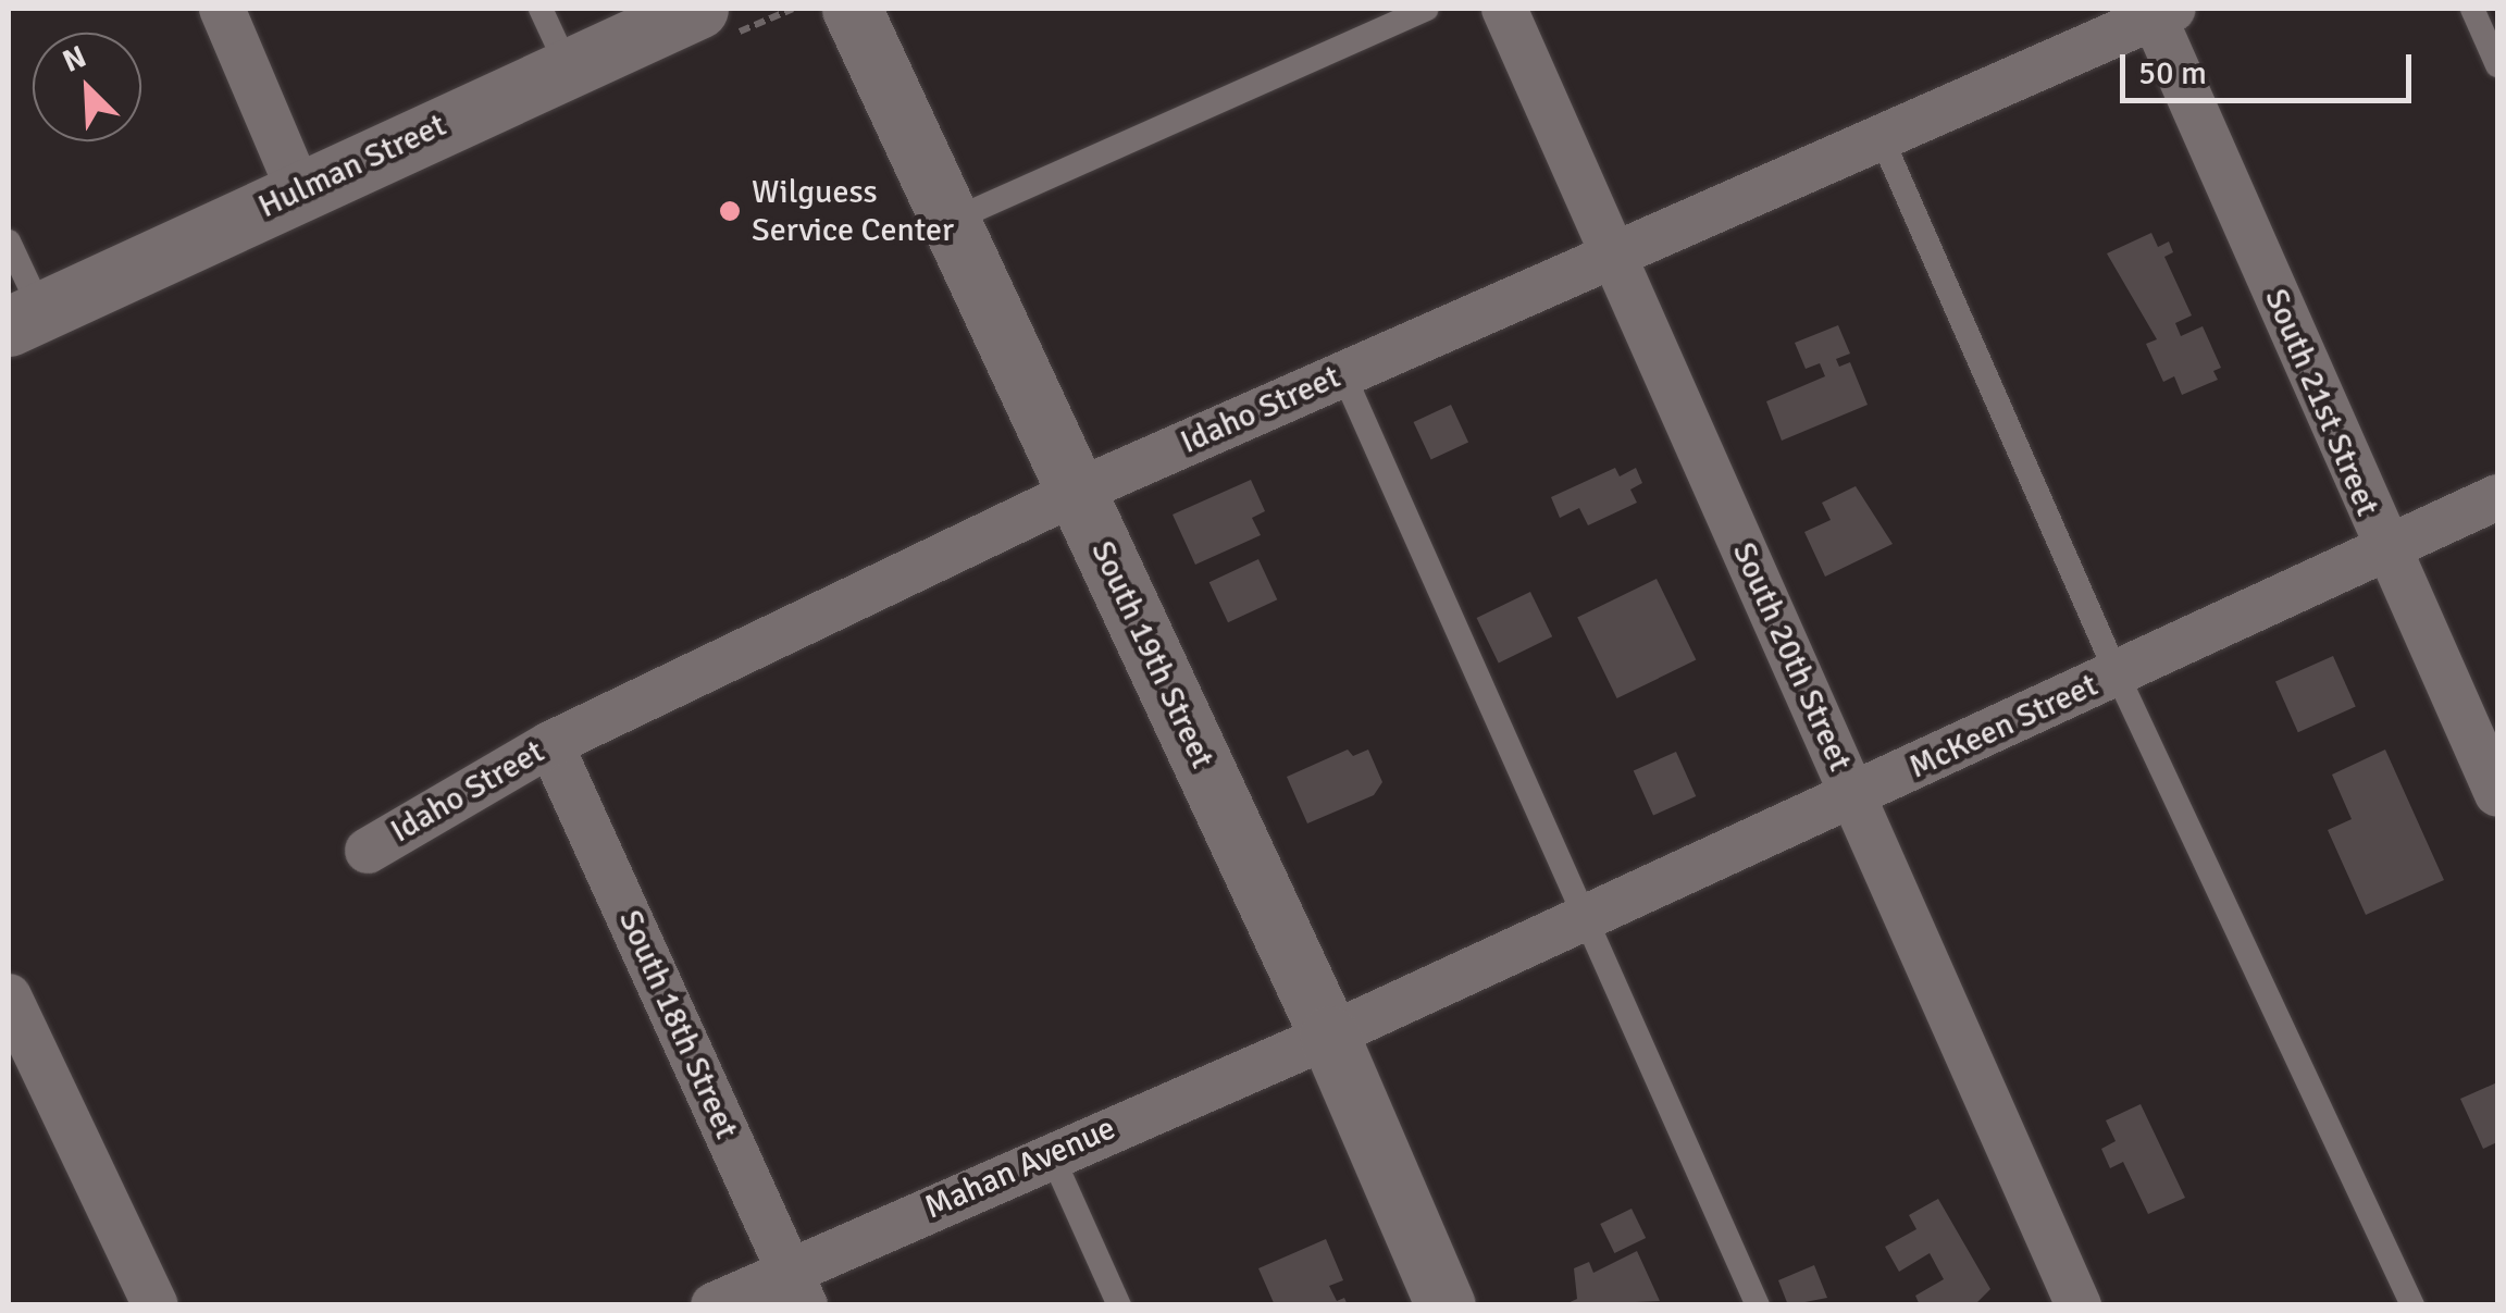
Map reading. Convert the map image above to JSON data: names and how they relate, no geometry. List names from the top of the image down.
{
  "streets": {
    "street": [
      "Hulman Street",
      "South 21st Street",
      "Idaho Street",
      "South 19th Street",
      "South 20th Street",
      "McKeen Street",
      "South 18th Street",
      "Mahan Avenue"
    ]
  },
  "crossings": [
    ["South 21st Street", "Idaho Street"],
    ["South 21st Street", "McKeen Street"],
    ["Idaho Street", "South 19th Street"],
    ["Idaho Street", "South 20th Street"],
    ["Idaho Street", "South 18th Street"],
    ["South 19th Street", "McKeen Street"],
    ["South 19th Street", "Mahan Avenue"],
    ["South 20th Street", "McKeen Street"],
    ["McKeen Street", "Mahan Avenue"],
    ["South 18th Street", "Mahan Avenue"]
  ],
  "places": ["Wilguess Service Center"],
  "scale_bar": "50 m",
  "north": "top left"
}
